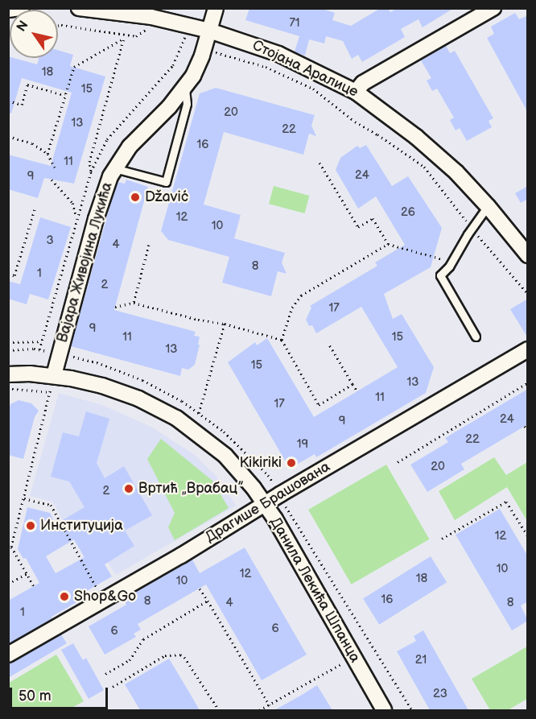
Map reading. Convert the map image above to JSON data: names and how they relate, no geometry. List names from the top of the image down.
{
  "streets": {
    "street": [
      "Стојана Аралице",
      "Вајара Живојина Лукића",
      "Драгише Брашована",
      "Данила Лекића Шпанца"
    ]
  },
  "crossings": [
    ["Стојана Аралице", "Вајара Живојина Лукића"],
    ["Вајара Живојина Лукића", "Данила Лекића Шпанца"],
    ["Драгише Брашована", "Данила Лекића Шпанца"]
  ],
  "places": [
    "Džavić",
    "Kikiriki",
    "Вртић „Врабац”",
    "Институција",
    "Shop&Go"
  ],
  "house_numbers": [
    "71",
    "18",
    "15",
    "20",
    "13",
    "22",
    "16",
    "11",
    "24",
    "9",
    "26",
    "12",
    "10",
    "3",
    "4",
    "8",
    "1",
    "2",
    "17",
    "9",
    "11",
    "15",
    "13",
    "15",
    "13",
    "11",
    "17",
    "24",
    "9",
    "22",
    "19",
    "20",
    "2",
    "12",
    "10",
    "12",
    "18",
    "10",
    "16",
    "8",
    "4",
    "8",
    "1",
    "6",
    "6",
    "21",
    "23"
  ],
  "scale_bar": "50 m",
  "north": "top left"
}
